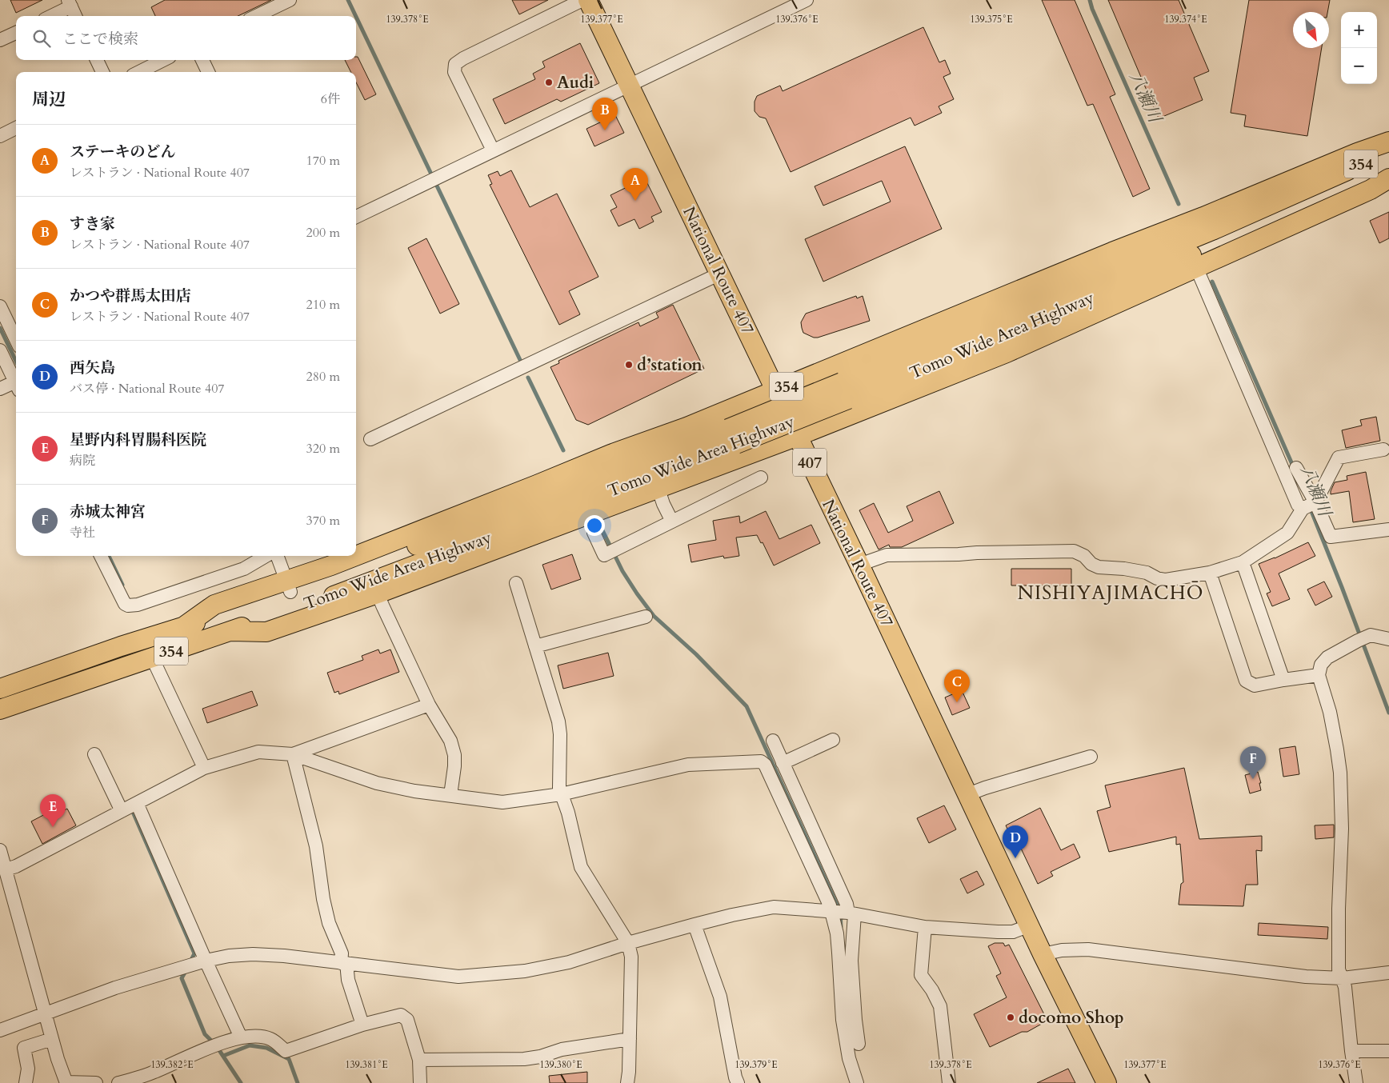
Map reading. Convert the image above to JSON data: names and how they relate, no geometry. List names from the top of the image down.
{
  "streets": {
    "highway": [
      "354",
      "National Route 407",
      "Tomo Wide Area Highway",
      "407"
    ]
  },
  "crossings": [
    ["354", "National Route 407"],
    ["354", "Tomo Wide Area Highway"]
  ],
  "districts": ["NISHIYAJIMACHŌ"],
  "water": ["八瀬川"],
  "places": ["Audi", "d’station", "docomo Shop"],
  "north": "bottom right",
  "page": {
    "map_buttons": ["+", "−"],
    "search": "ここで検索",
    "heading": ["周辺", "6件"],
    "pins": [
      "B",
      "A",
      "C",
      "F",
      "E",
      "D"
    ],
    "list": [
      {
        "mark": "A",
        "name": "ステーキのどん",
        "note": "レストラン · National Route 407",
        "value": "170 m"
      },
      {
        "mark": "B",
        "name": "すき家",
        "note": "レストラン · National Route 407",
        "value": "200 m"
      },
      {
        "mark": "C",
        "name": "かつや群馬太田店",
        "note": "レストラン · National Route 407",
        "value": "210 m"
      },
      {
        "mark": "D",
        "name": "西矢島",
        "note": "バス停 · National Route 407",
        "value": "280 m"
      },
      {
        "mark": "E",
        "name": "星野内科胃腸科医院",
        "note": "病院",
        "value": "320 m"
      },
      {
        "mark": "F",
        "name": "赤城太神宮",
        "note": "寺社",
        "value": "370 m"
      }
    ]
  },
  "coordinates": [
    "139.378°E",
    "139.377°E",
    "139.376°E",
    "139.375°E",
    "139.374°E",
    "139.382°E",
    "139.381°E",
    "139.380°E",
    "139.379°E"
  ]
}
